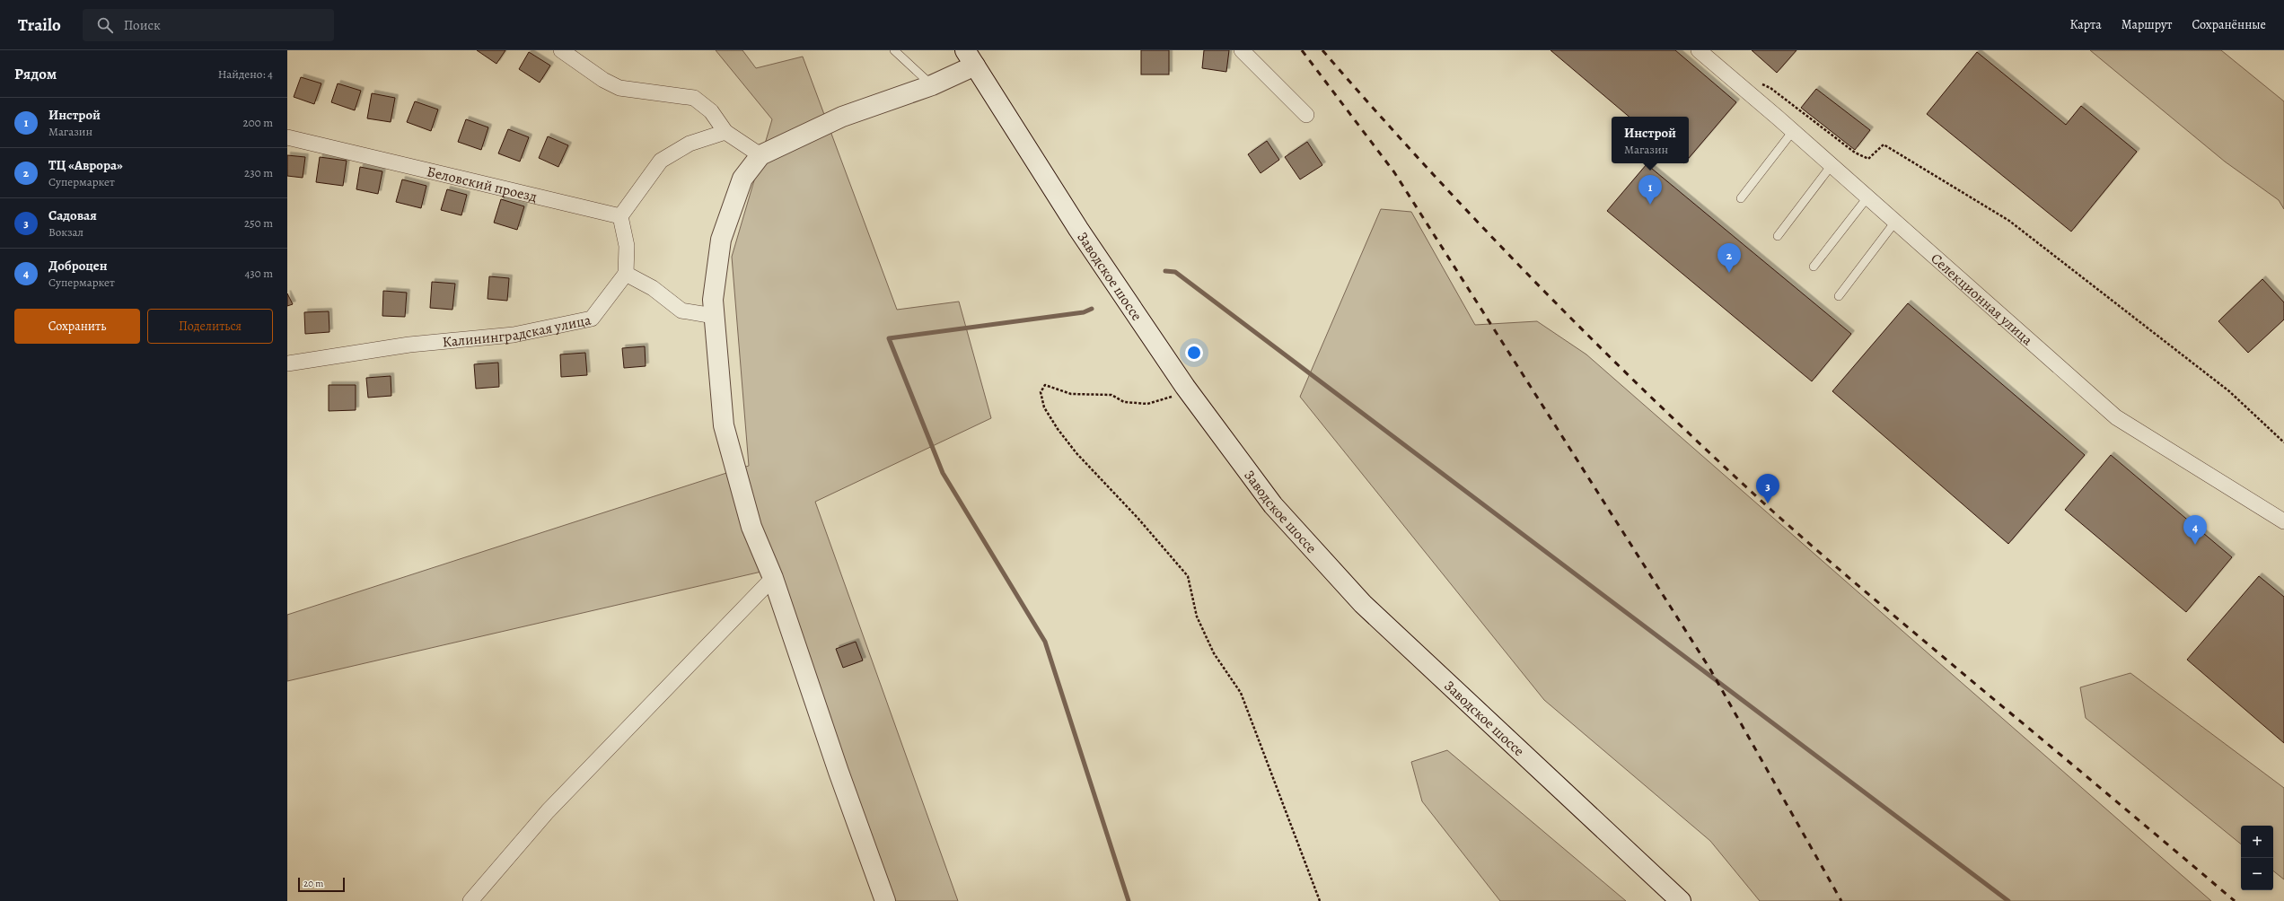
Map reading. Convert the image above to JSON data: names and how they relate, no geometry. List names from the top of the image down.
{
  "streets": {
    "main road": ["Заводское шоссе"],
    "street": ["Беловский проезд", "Селекционная улица", "Калининградская улица"]
  },
  "scale_bar": "20 m",
  "page": {
    "header": "Trailo",
    "search": "Поиск",
    "nav": ["Карта", "Маршрут", "Сохранённые"],
    "heading": ["Рядом", "Найдено: 4"],
    "list": [
      {
        "mark": "1",
        "name": "Инстрой",
        "note": "Магазин",
        "value": "200 m"
      },
      {
        "mark": "2",
        "name": "ТЦ «Аврора»",
        "note": "Супермаркет",
        "value": "230 m"
      },
      {
        "mark": "3",
        "name": "Садовая",
        "note": "Вокзал",
        "value": "250 m"
      },
      {
        "mark": "4",
        "name": "Доброцен",
        "note": "Супермаркет",
        "value": "430 m"
      }
    ],
    "popup": ["Инстрой", "Магазин"],
    "pins": [
      "1",
      "2",
      "3",
      "4"
    ],
    "buttons": ["Сохранить", "Поделиться"],
    "map_buttons": ["+", "−"],
    "scale": "20 m"
  }
}
